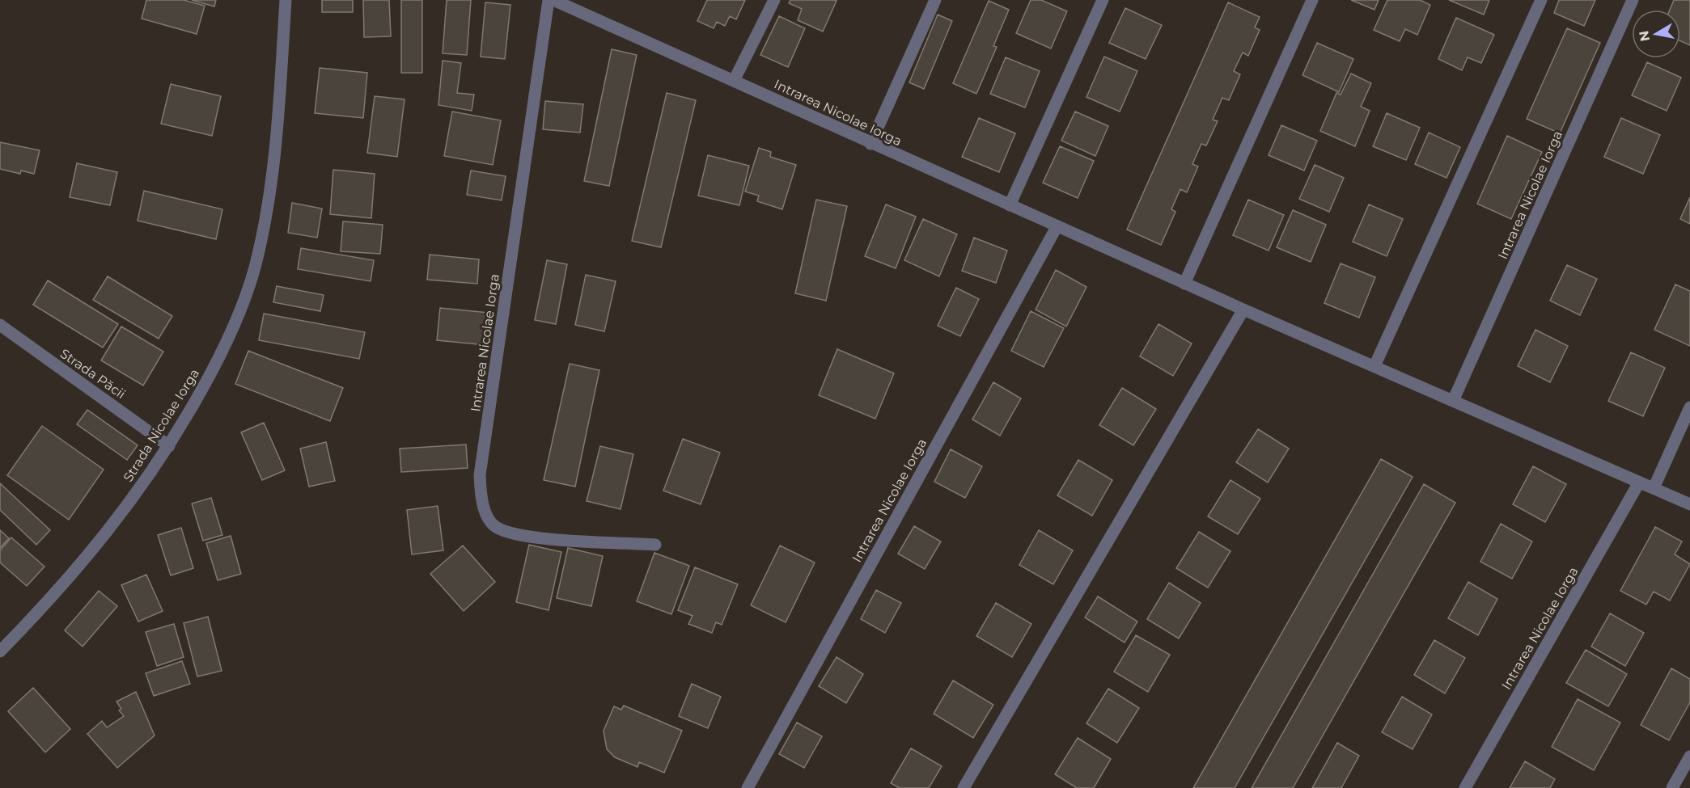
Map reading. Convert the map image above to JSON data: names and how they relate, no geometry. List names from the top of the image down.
{
  "streets": {
    "street": ["Intrarea Nicolae Iorga", "Strada Păcii", "Strada Nicolae Iorga"]
  },
  "crossings": [
    ["Strada Păcii", "Strada Nicolae Iorga"]
  ],
  "north": "left"
}
